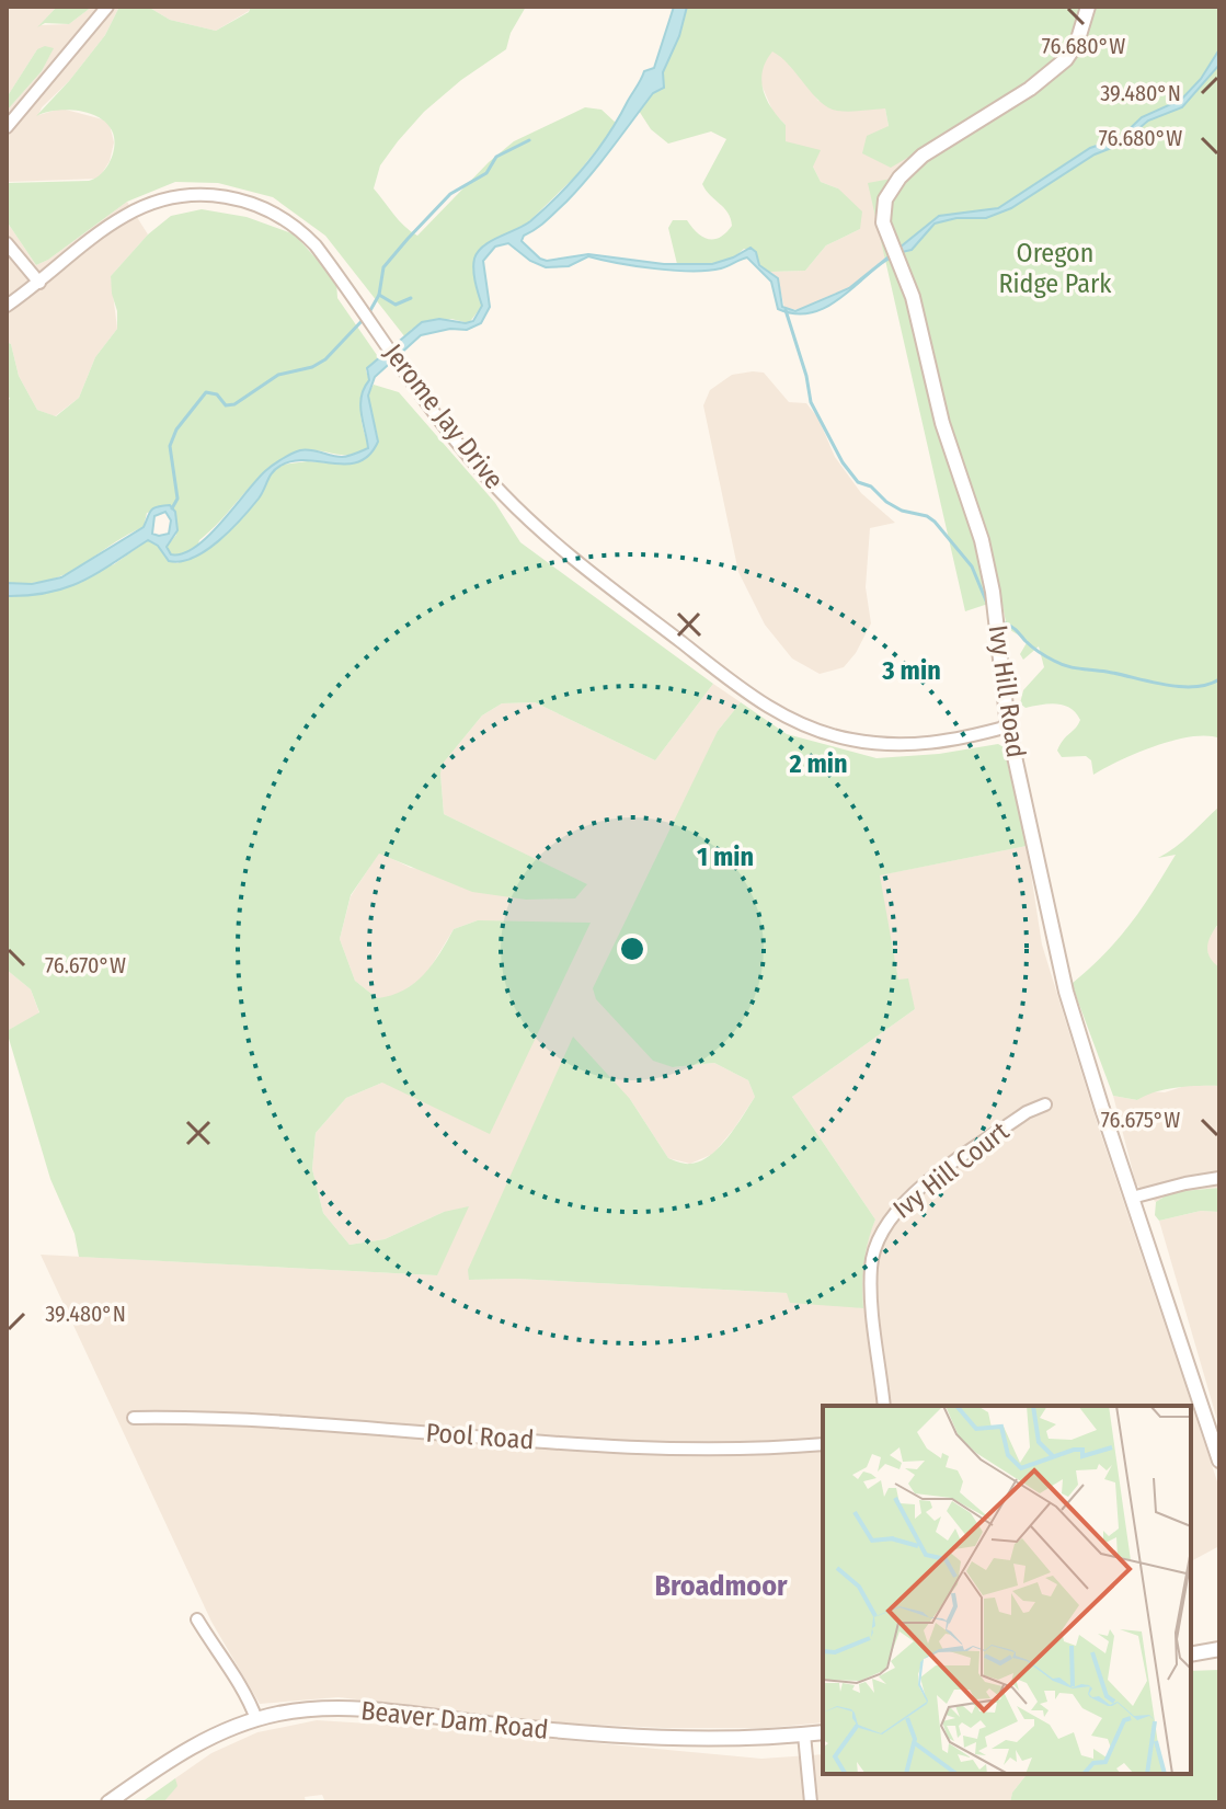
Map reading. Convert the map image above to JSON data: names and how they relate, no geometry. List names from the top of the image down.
{
  "streets": {
    "street": [
      "Jerome Jay Drive",
      "Ivy Hill Road",
      "Ivy Hill Court",
      "Pool Road",
      "Beaver Dam Road"
    ]
  },
  "crossings": [
    ["Jerome Jay Drive", "Ivy Hill Road"]
  ],
  "districts": ["Broadmoor"],
  "parks": ["Oregon Ridge Park"],
  "coordinates": [
    "76.680°W",
    "39.480°N",
    "76.670°W",
    "76.675°W"
  ],
  "rings": ["3 min", "2 min", "1 min"]
}
